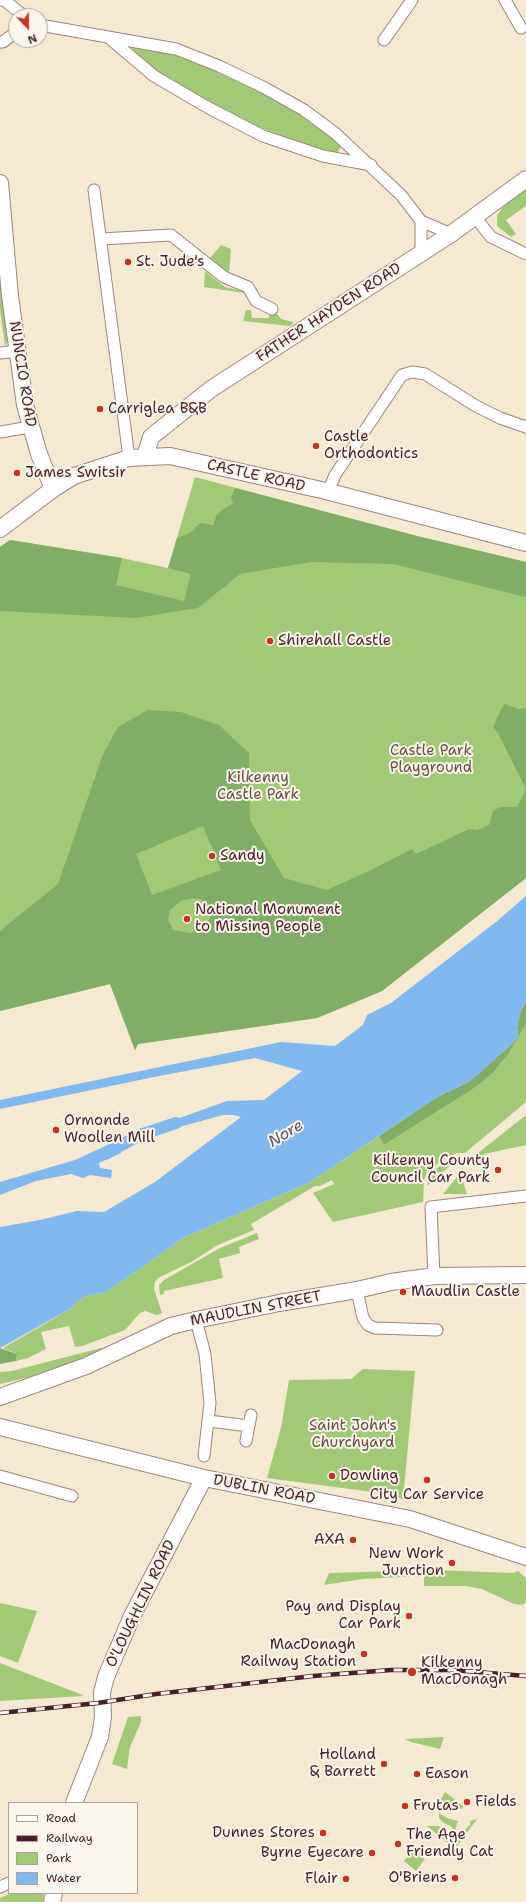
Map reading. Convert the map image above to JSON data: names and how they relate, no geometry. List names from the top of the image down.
{
  "streets": {
    "street": [
      "FATHER HAYDEN ROAD",
      "NUNCIO ROAD",
      "CASTLE ROAD",
      "MAUDLIN STREET",
      "DUBLIN ROAD",
      "O'LOUGHLIN ROAD"
    ]
  },
  "crossings": [
    ["FATHER HAYDEN ROAD", "CASTLE ROAD"],
    ["NUNCIO ROAD", "CASTLE ROAD"],
    ["DUBLIN ROAD", "O'LOUGHLIN ROAD"]
  ],
  "water": ["Nore"],
  "parks": ["Castle Park Playground", "Kilkenny Castle Park", "Saint John's Churchyard"],
  "places": [
    "St. Jude's",
    "Carriglea B&B",
    "Castle Orthodontics",
    "James Switsir",
    "Shirehall Castle",
    "Sandy",
    "National Monument to Missing People",
    "Ormonde Woollen Mill",
    "Kilkenny County Council Car Park",
    "Maudlin Castle",
    "Dowling",
    "City Car Service",
    "AXA",
    "New Work Junction",
    "Pay and Display Car Park",
    "MacDonagh Railway Station",
    "Kilkenny MacDonagh",
    "Holland & Barrett",
    "Eason",
    "Fields",
    "Frutas",
    "Dunnes Stores",
    "The Age Friendly Cat",
    "Byrne Eyecare",
    "O'Briens",
    "Flair"
  ],
  "legend": [
    "Road",
    "Railway",
    "Park",
    "Water"
  ],
  "north": "bottom"
}
